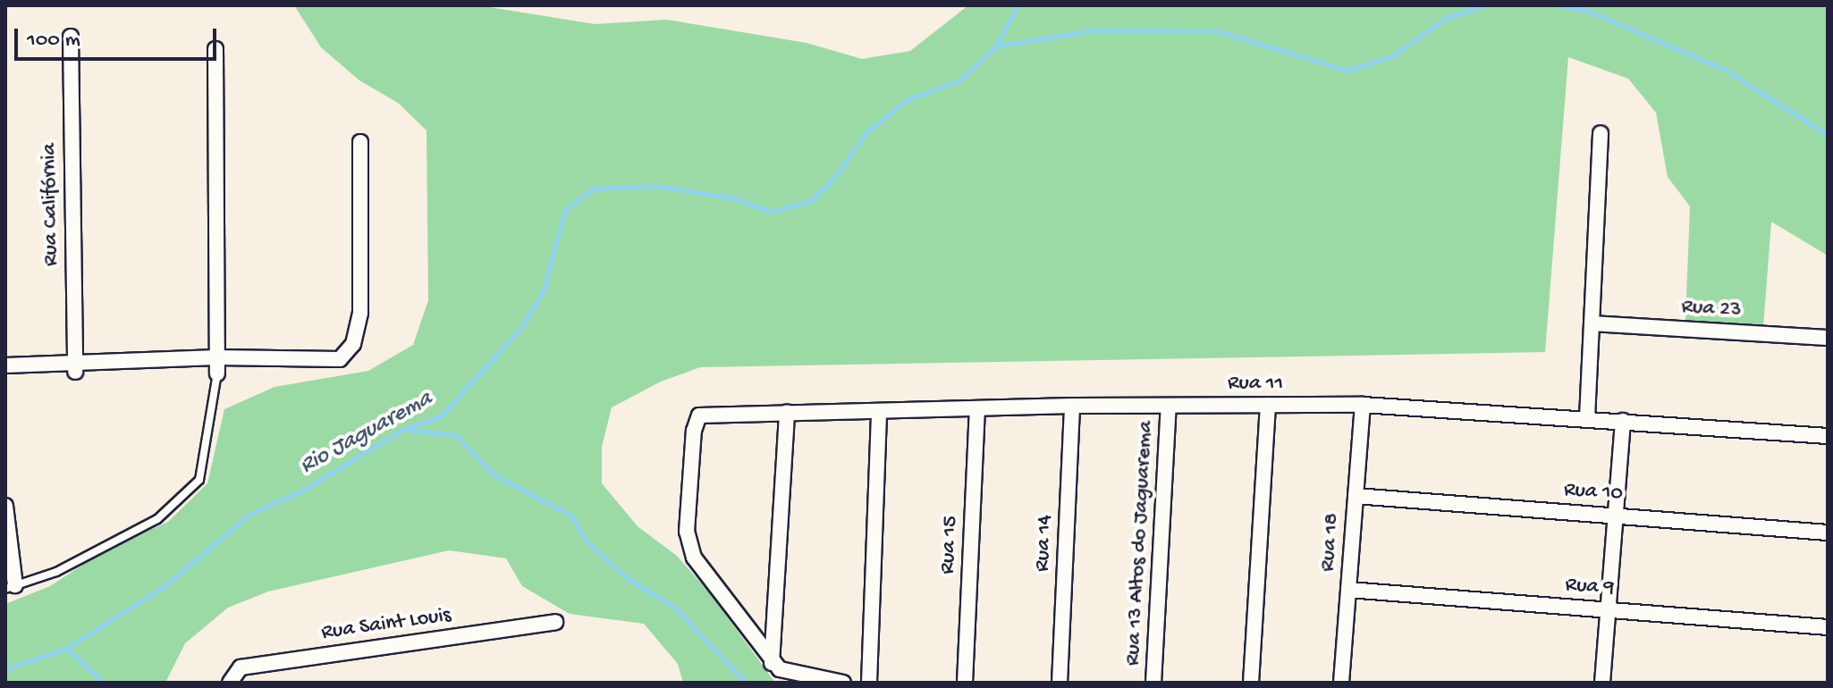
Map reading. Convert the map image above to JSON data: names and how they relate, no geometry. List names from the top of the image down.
{
  "streets": {
    "street": [
      "Rua Califórnia",
      "Rua 23",
      "Rua 11",
      "Rua 10",
      "Rua 18",
      "Rua 14",
      "Rua 13 Altos do Jaguarema",
      "Rua 15",
      "Rua 9",
      "Rua Saint Louis"
    ]
  },
  "crossings": [
    ["Rua 11", "Rua 18"],
    ["Rua 11", "Rua 14"],
    ["Rua 11", "Rua 13 Altos do Jaguarema"],
    ["Rua 11", "Rua 15"],
    ["Rua 10", "Rua 18"],
    ["Rua 18", "Rua 9"]
  ],
  "water": ["Rio Jaguarema"],
  "scale_bar": "100 m"
}
